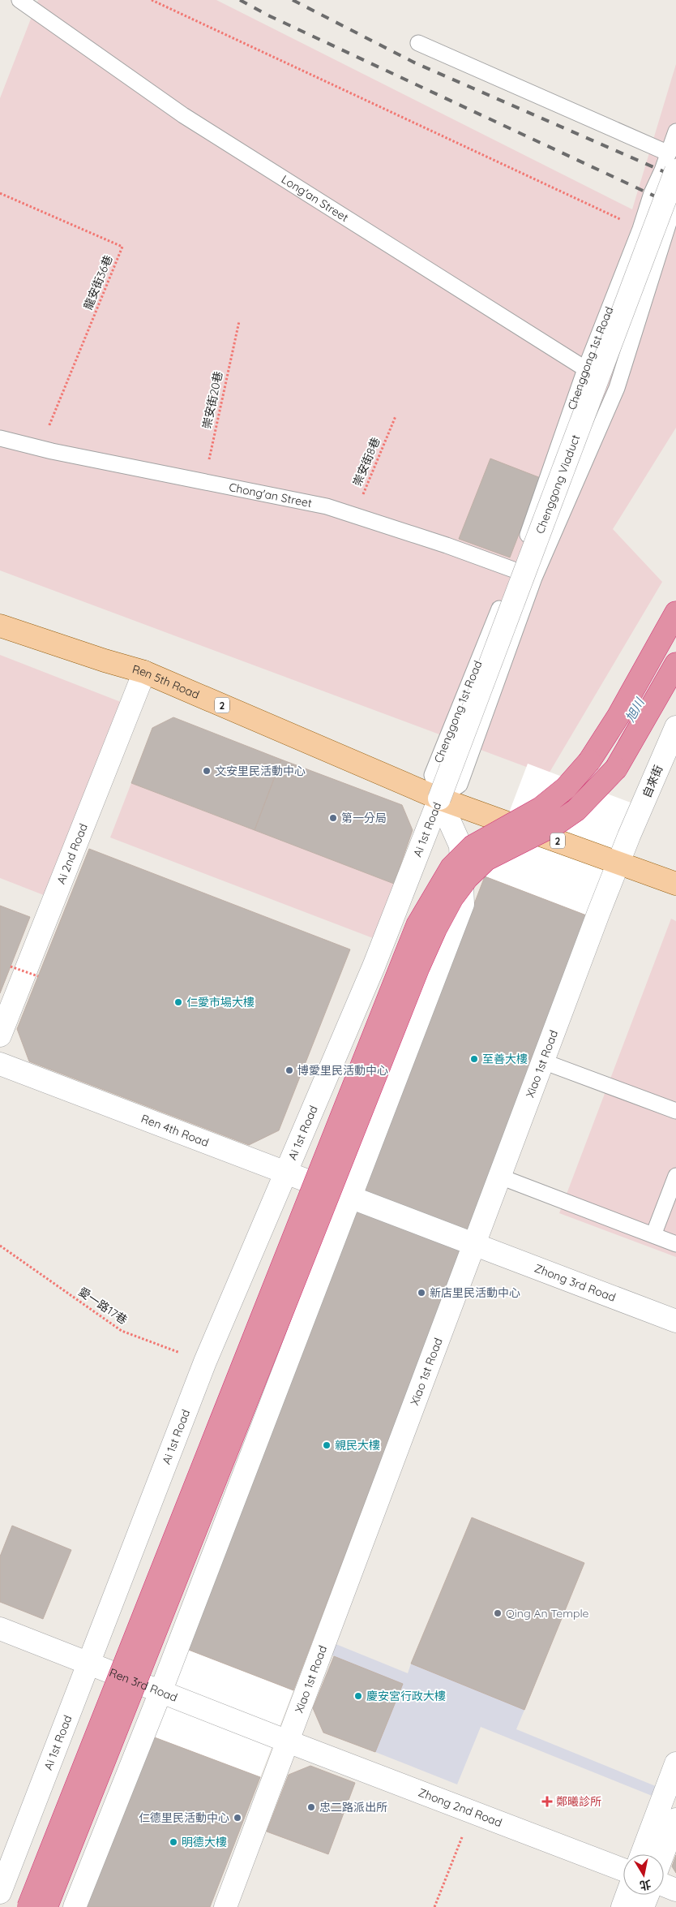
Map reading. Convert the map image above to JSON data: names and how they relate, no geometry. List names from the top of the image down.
{
  "streets": {
    "main road": ["Ren 5th Road", "2"],
    "street": [
      "Chenggong Viaduct",
      "自來街",
      "Ai 1st Road",
      "Ai 2nd Road",
      "Xiao 1st Road",
      "Ren 4th Road",
      "Zhong 3rd Road",
      "Ren 3rd Road",
      "Zhong 2nd Road"
    ],
    "lane": ["Long'an Street", "Chenggong 1st Road", "Chong'an Street"],
    "path": [
      "龍安街36巷",
      "崇安街20巷",
      "崇安街8巷",
      "愛一路17巷"
    ]
  },
  "crossings": [
    ["Long'an Street", "Chenggong 1st Road"],
    ["龍安街36巷", "Chong'an Street"],
    ["Chenggong 1st Road", "Chenggong Viaduct"],
    ["Chenggong 1st Road", "Chong'an Street"],
    ["Chenggong 1st Road", "Ren 5th Road"],
    ["Chenggong 1st Road", "2"],
    ["Chenggong 1st Road", "Ai 1st Road"],
    ["崇安街20巷", "Chong'an Street"],
    ["崇安街8巷", "Chong'an Street"],
    ["Chenggong Viaduct", "Ren 5th Road"],
    ["Chenggong Viaduct", "2"],
    ["Chenggong Viaduct", "Ai 1st Road"],
    ["Ren 5th Road", "2"],
    ["Ren 5th Road", "Ai 1st Road"],
    ["Ren 5th Road", "Ai 2nd Road"],
    ["2", "Ai 1st Road"],
    ["2", "Xiao 1st Road"],
    ["自來街", "Xiao 1st Road"],
    ["Ai 1st Road", "Ren 4th Road"],
    ["Ai 1st Road", "Zhong 3rd Road"],
    ["Ai 1st Road", "愛一路17巷"],
    ["Ai 1st Road", "Ren 3rd Road"],
    ["Xiao 1st Road", "Zhong 3rd Road"],
    ["Xiao 1st Road", "Ren 3rd Road"],
    ["Xiao 1st Road", "Zhong 2nd Road"],
    ["Ren 4th Road", "Zhong 3rd Road"],
    ["Ren 3rd Road", "Zhong 2nd Road"]
  ],
  "water": ["旭川"],
  "places": {
    "other": [
      "文安里民活動中心",
      "第一分局",
      "仁愛市場大樓",
      "至善大樓",
      "博愛里民活動中心",
      "新店里民活動中心",
      "親民大樓",
      "Qing An Temple",
      "慶安宮行政大樓",
      "忠二路派出所",
      "仁德里民活動中心",
      "明德大樓"
    ],
    "health": ["鄭曦診所"]
  },
  "north": "bottom"
}
